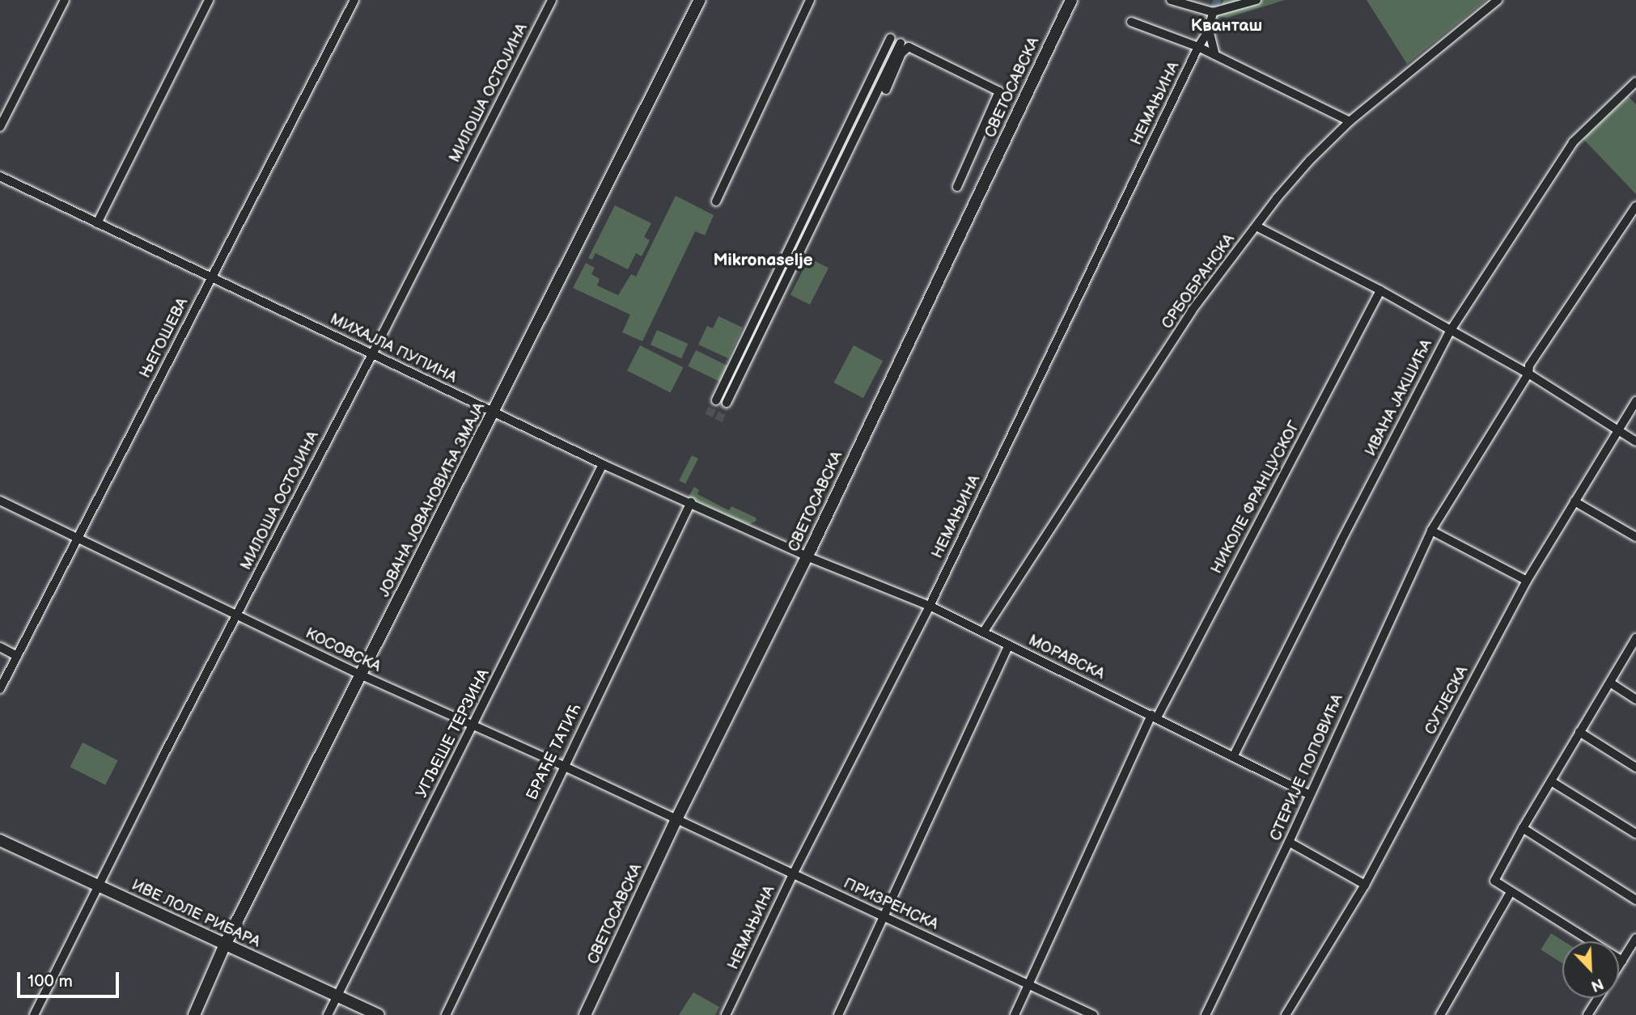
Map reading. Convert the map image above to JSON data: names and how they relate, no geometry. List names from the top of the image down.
{
  "streets": {
    "street": [
      "СВЕТОСАВСКА",
      "МИЛОША ОСТОЈИНА",
      "НЕМАЊИНА",
      "СРБОБРАНСКА",
      "ЊЕГОШЕВА",
      "МИХАЈЛА ПУПИНА",
      "ИВАНА ЈАКШИЋА",
      "НИКОЛЕ ФРАНЦУСКОГ",
      "ЈОВАНА ЈОВАНОВИЋА ЗМАЈА",
      "КОСОВСКА",
      "МОРАВСКА",
      "СУТЈЕСКА",
      "УГЉЕШЕ ТЕРЗИНА",
      "БРАЋЕ ТАТИЋ",
      "СТЕРИЈЕ ПОПОВИЋА",
      "ПРИЗРЕНСКА",
      "ИВЕ ЛОЛЕ РИБАРА"
    ]
  },
  "crossings": [
    ["СВЕТОСАВСКА", "МИХАЈЛА ПУПИНА"],
    ["СВЕТОСАВСКА", "КОСОВСКА"],
    ["СВЕТОСАВСКА", "МОРАВСКА"],
    ["СВЕТОСАВСКА", "ПРИЗРЕНСКА"],
    ["МИЛОША ОСТОЈИНА", "МИХАЈЛА ПУПИНА"],
    ["МИЛОША ОСТОЈИНА", "КОСОВСКА"],
    ["МИЛОША ОСТОЈИНА", "ИВЕ ЛОЛЕ РИБАРА"],
    ["НЕМАЊИНА", "МОРАВСКА"],
    ["НЕМАЊИНА", "ПРИЗРЕНСКА"],
    ["СРБОБРАНСКА", "МОРАВСКА"],
    ["ЊЕГОШЕВА", "МИХАЈЛА ПУПИНА"],
    ["ЊЕГОШЕВА", "КОСОВСКА"],
    ["МИХАЈЛА ПУПИНА", "ЈОВАНА ЈОВАНОВИЋА ЗМАЈА"],
    ["МИХАЈЛА ПУПИНА", "МОРАВСКА"],
    ["МИХАЈЛА ПУПИНА", "УГЉЕШЕ ТЕРЗИНА"],
    ["МИХАЈЛА ПУПИНА", "БРАЋЕ ТАТИЋ"],
    ["ИВАНА ЈАКШИЋА", "МОРАВСКА"],
    ["НИКОЛЕ ФРАНЦУСКОГ", "МОРАВСКА"],
    ["НИКОЛЕ ФРАНЦУСКОГ", "ПРИЗРЕНСКА"],
    ["ЈОВАНА ЈОВАНОВИЋА ЗМАЈА", "КОСОВСКА"],
    ["ЈОВАНА ЈОВАНОВИЋА ЗМАЈА", "ИВЕ ЛОЛЕ РИБАРА"],
    ["КОСОВСКА", "УГЉЕШЕ ТЕРЗИНА"],
    ["КОСОВСКА", "БРАЋЕ ТАТИЋ"],
    ["КОСОВСКА", "ПРИЗРЕНСКА"],
    ["МОРАВСКА", "СТЕРИЈЕ ПОПОВИЋА"],
    ["УГЉЕШЕ ТЕРЗИНА", "ИВЕ ЛОЛЕ РИБАРА"]
  ],
  "districts": ["Кванташ", "Mikronaselje"],
  "scale_bar": "100 m",
  "north": "bottom right"
}
